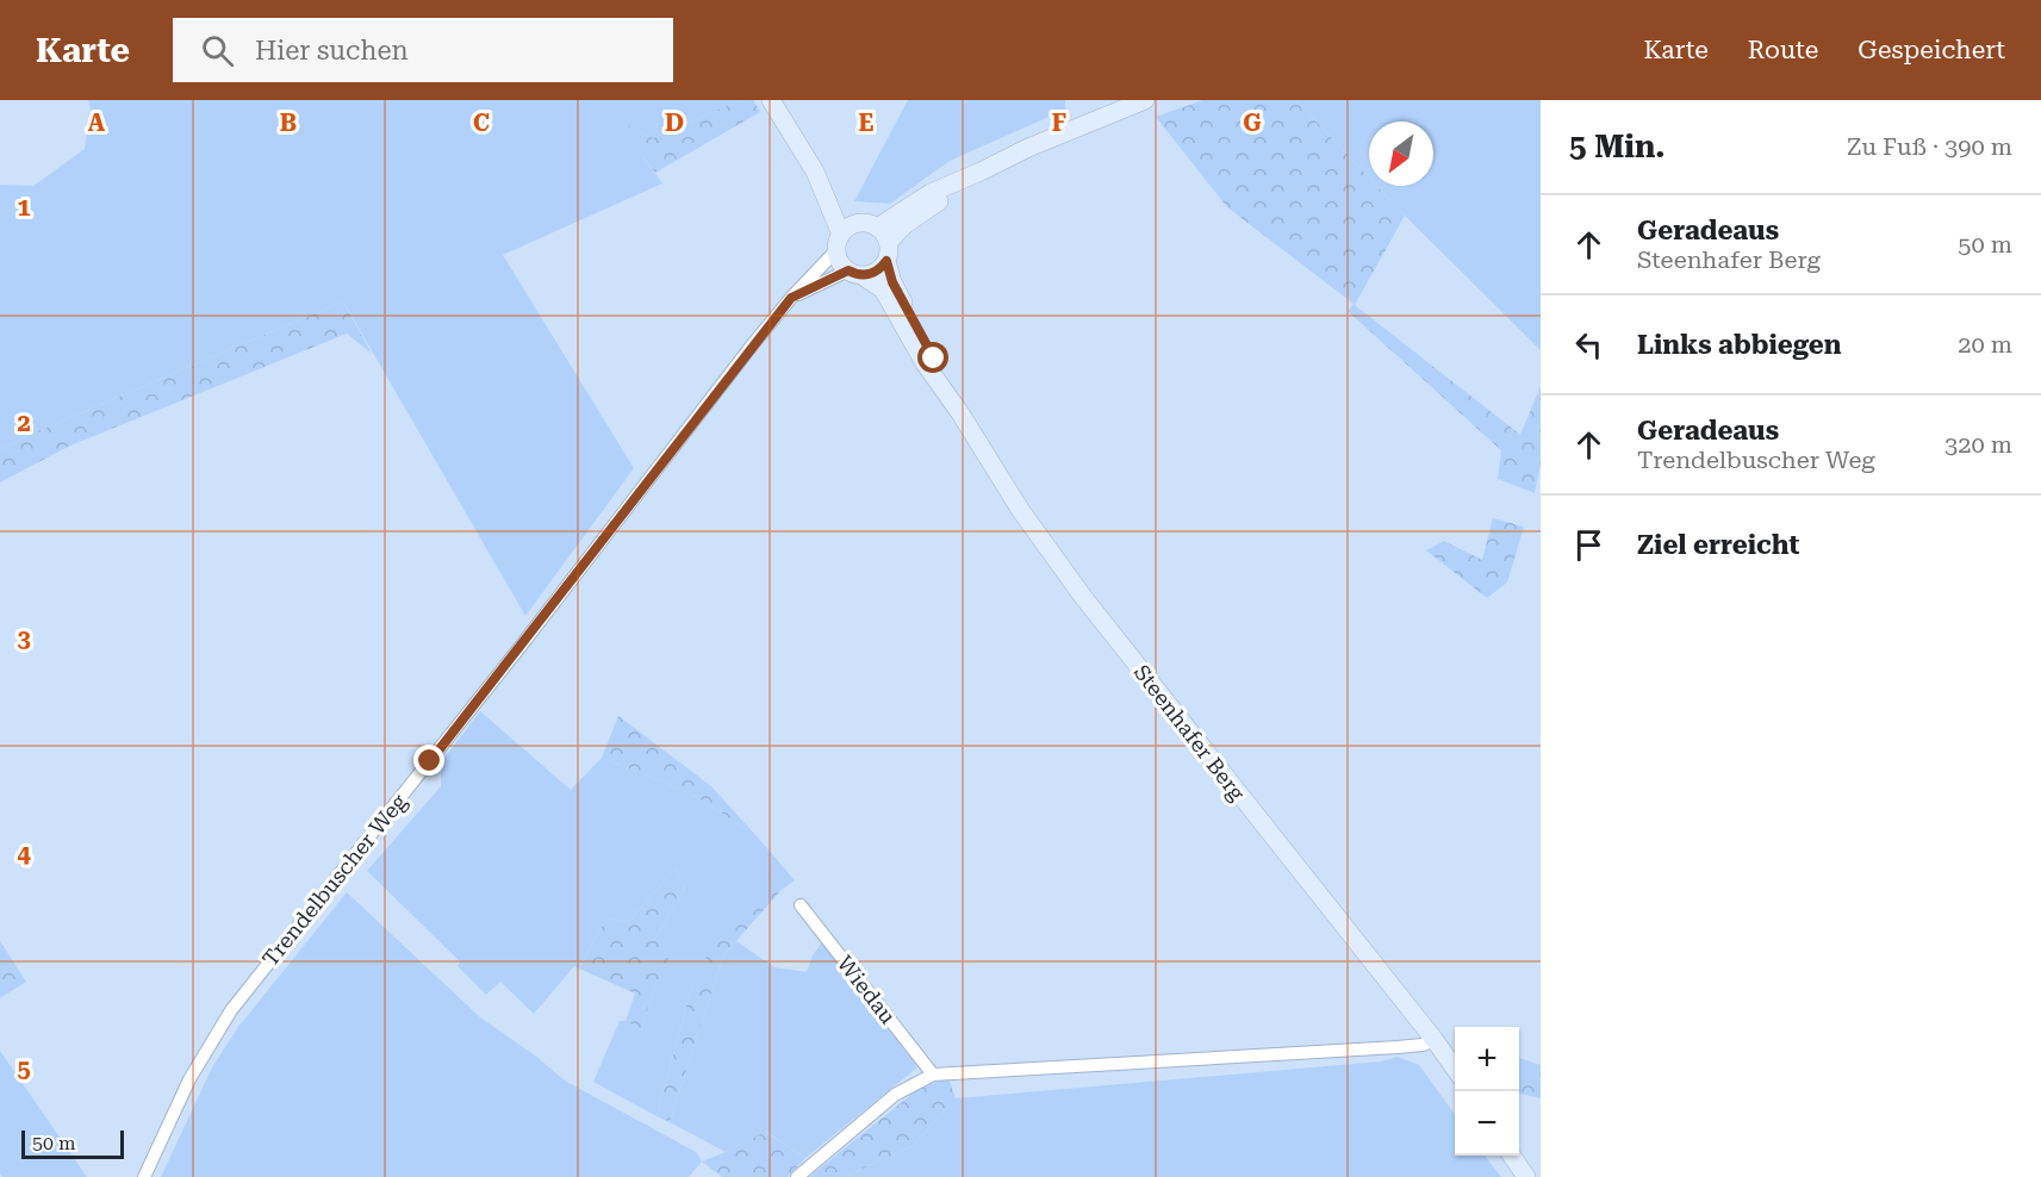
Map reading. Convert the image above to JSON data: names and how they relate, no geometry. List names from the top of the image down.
{
  "streets": {
    "street": ["Steenhafer Berg", "Trendelbuscher Weg", "Wiedau"]
  },
  "crossings": [
    ["Steenhafer Berg", "Trendelbuscher Weg"]
  ],
  "scale_bar": "50 m",
  "north": "bottom left",
  "page": {
    "header": "Karte",
    "search": "Hier suchen",
    "nav": ["Karte", "Route", "Gespeichert"],
    "heading": ["5 Min.", "Zu Fuß · 390 m"],
    "list": [
      ["Geradeaus", "Steenhafer Berg", "50 m"],
      ["Links abbiegen", "20 m"],
      ["Geradeaus", "Trendelbuscher Weg", "320 m"],
      "Ziel erreicht"
    ],
    "map_buttons": ["+", "−"],
    "scale": "50 m"
  },
  "grid": {
    "columns": [
      "A",
      "B",
      "C",
      "D",
      "E",
      "F",
      "G"
    ],
    "rows": [
      "1",
      "2",
      "3",
      "4",
      "5"
    ]
  }
}
